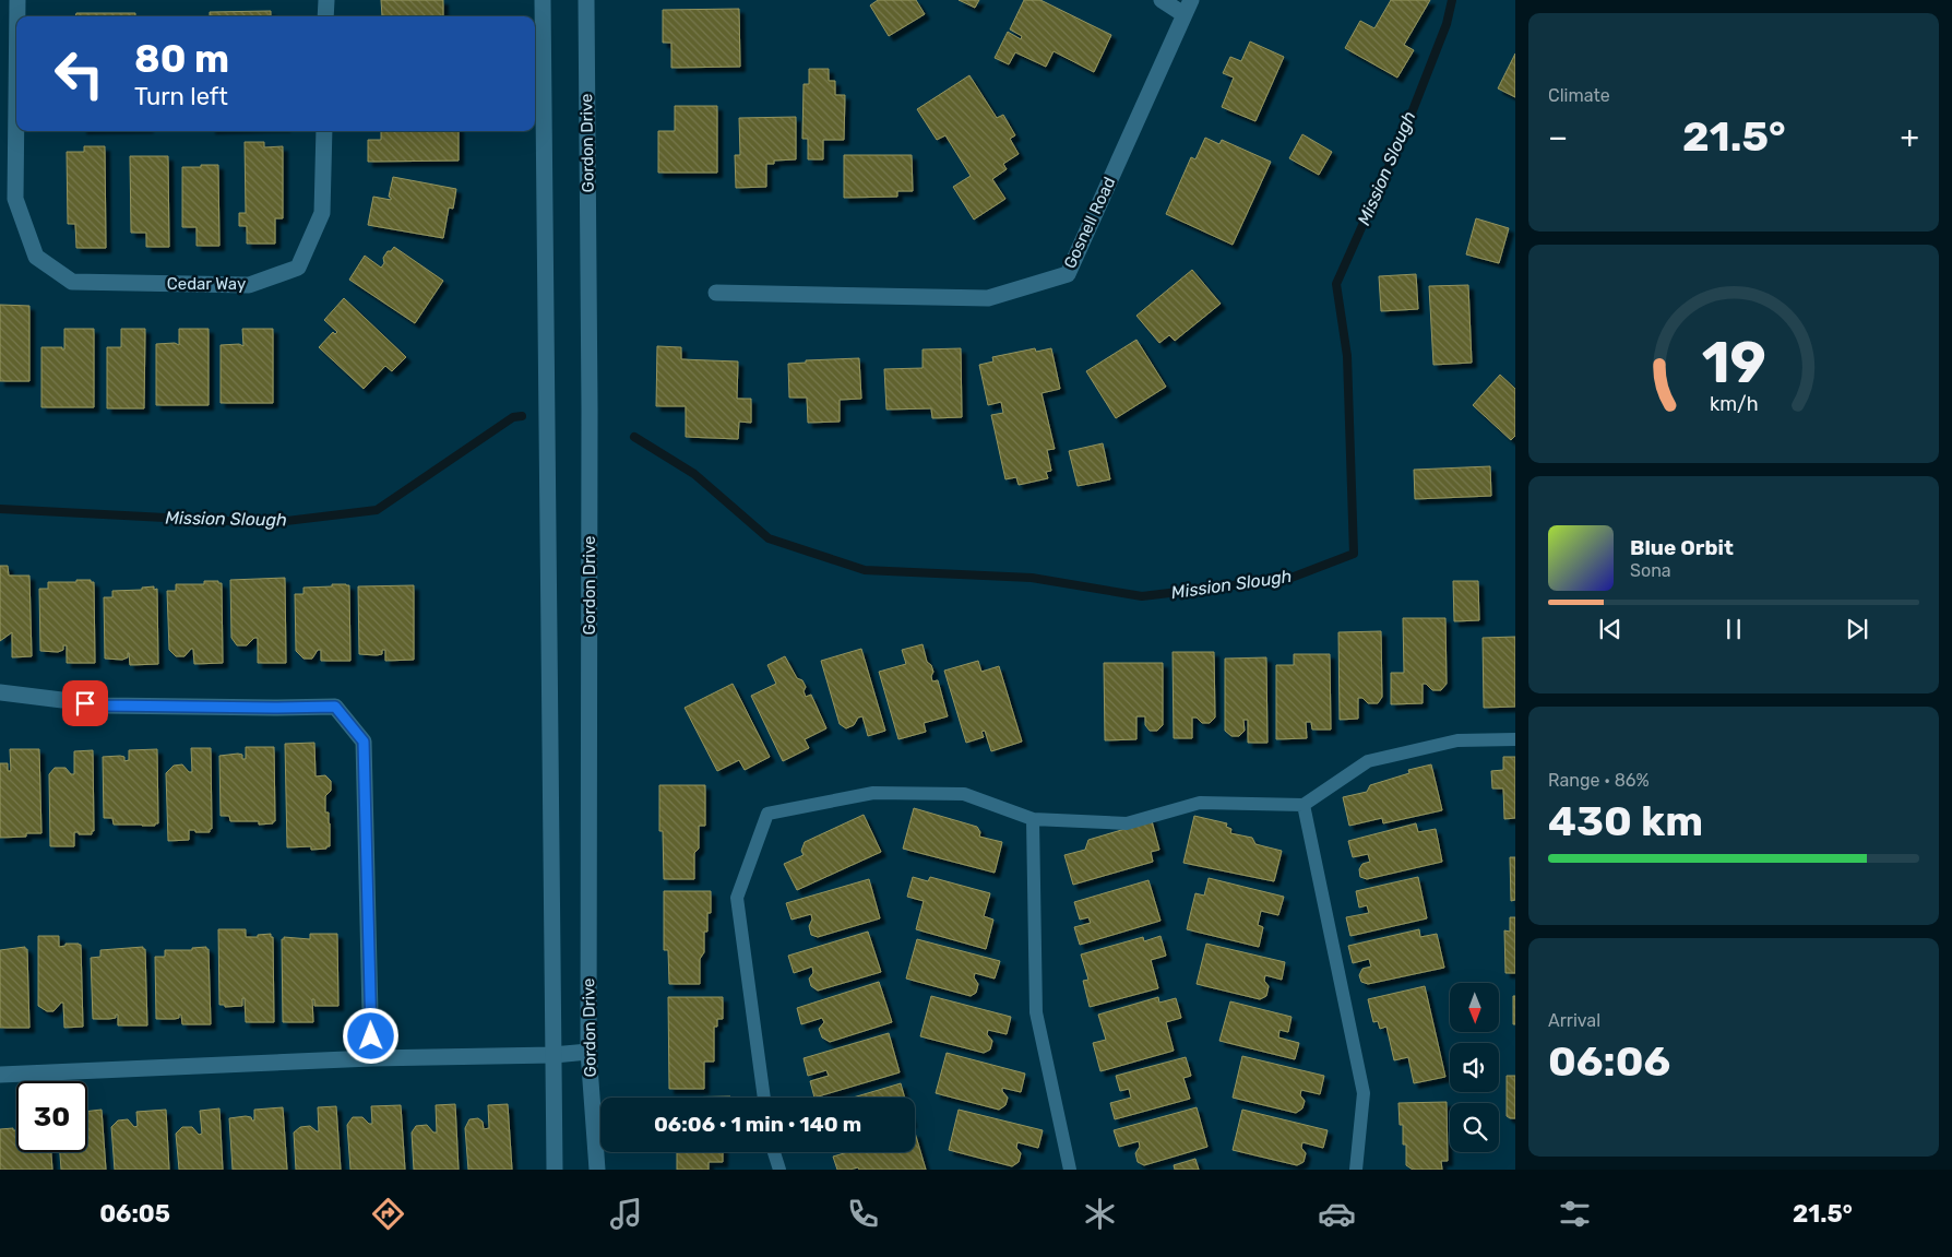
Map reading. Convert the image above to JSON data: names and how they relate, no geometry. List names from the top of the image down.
{
  "streets": {
    "street": ["Gordon Drive", "Gosnell Road", "Cedar Way"]
  },
  "water": ["Mission Slough"],
  "north": "bottom",
  "page": {
    "tile": [
      "Climate",
      ["Range · 86%", "430 km"],
      ["Arrival", "06:06"]
    ],
    "turn": ["80 m", "Turn left"],
    "heat": ["−", "21.5°", "+"],
    "song": ["Blue Orbit", "Sona"],
    "limit": "30",
    "trip": "06:06 · 1 min · 140 m",
    "tabs": ["06:05", "21.5°"],
    "gauge": ["19", "km/h"]
  }
}
